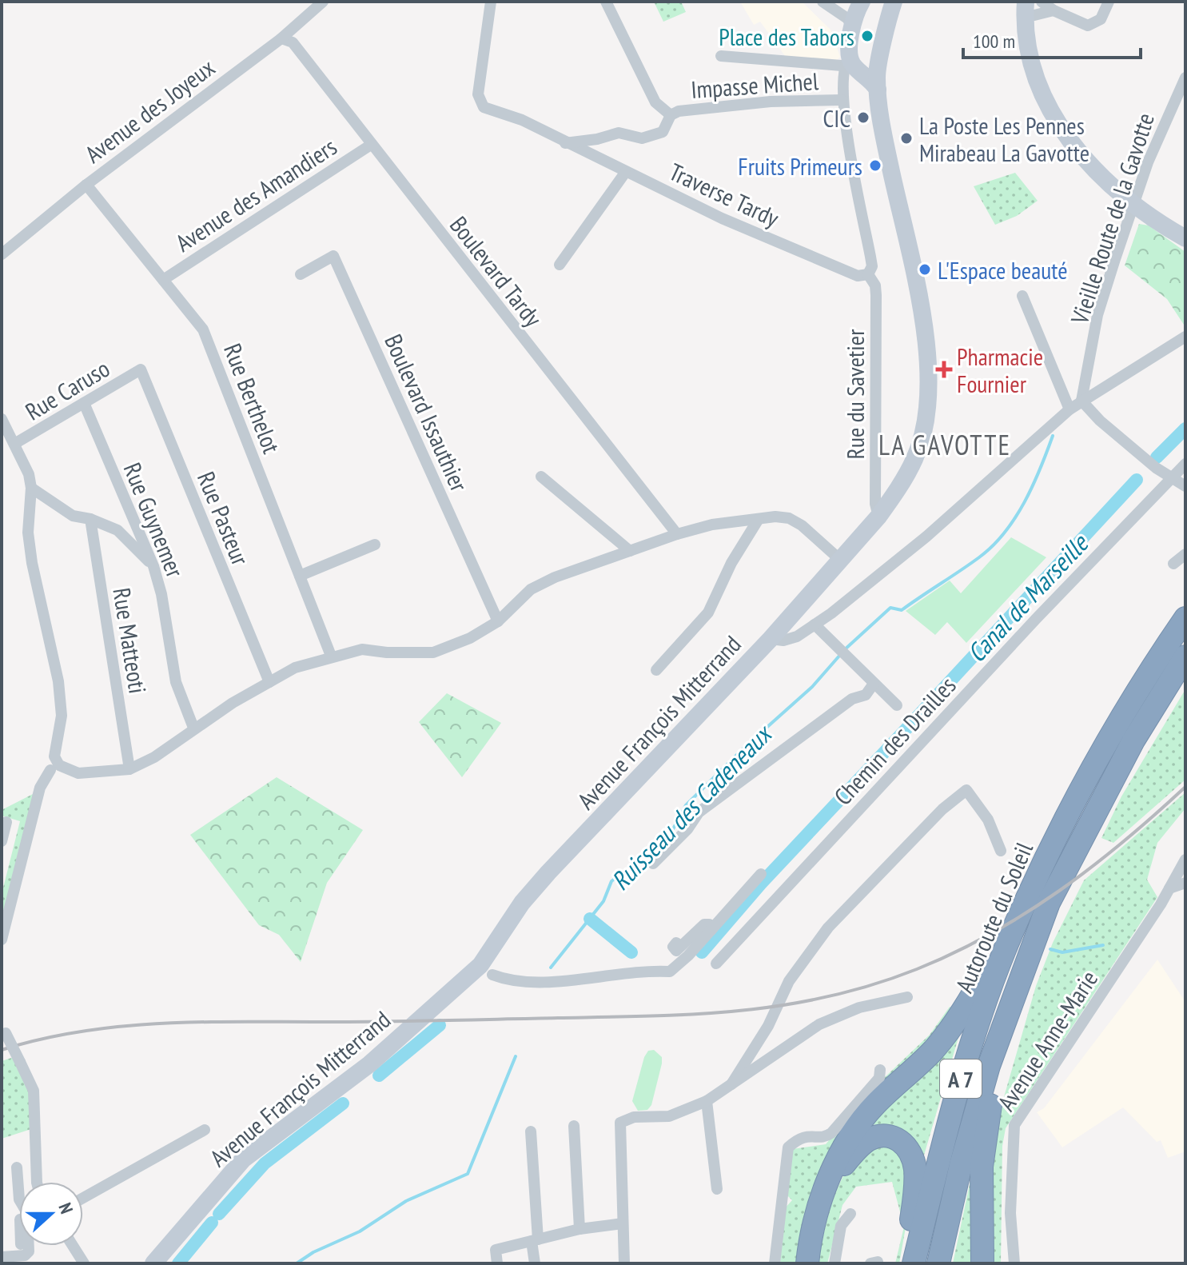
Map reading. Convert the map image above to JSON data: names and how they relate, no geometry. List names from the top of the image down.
{
  "streets": {
    "highway": ["Autoroute du Soleil", "A 7"],
    "main road": ["Avenue François Mitterrand"],
    "street": [
      "Impasse Michel",
      "Avenue des Joyeux",
      "Avenue des Amandiers",
      "Traverse Tardy",
      "Vieille Route de la Gavotte",
      "Boulevard Tardy",
      "Rue Caruso",
      "Rue du Savetier",
      "Rue Berthelot",
      "Boulevard Issauthier",
      "Rue Pasteur",
      "Rue Guynemer",
      "Rue Matteoti",
      "Chemin des Drailles",
      "Avenue Anne-Marie"
    ]
  },
  "crossings": [
    ["Impasse Michel", "Traverse Tardy"],
    ["Impasse Michel", "Rue du Savetier"],
    ["Avenue des Joyeux", "Boulevard Tardy"],
    ["Avenue des Joyeux", "Rue Berthelot"],
    ["Avenue des Amandiers", "Boulevard Tardy"],
    ["Avenue des Amandiers", "Rue Berthelot"],
    ["Traverse Tardy", "Rue du Savetier"],
    ["Rue Caruso", "Rue Pasteur"],
    ["Rue Caruso", "Rue Guynemer"],
    ["Rue du Savetier", "Avenue François Mitterrand"]
  ],
  "districts": ["LA GAVOTTE"],
  "water": ["Canal de Marseille", "Ruisseau des Cadeneaux"],
  "places": {
    "other": [
      "Place des Tabors",
      "CIC",
      "La Poste Les Pennes Mirabeau La Gavotte",
      "Fruits Primeurs",
      "L'Espace beauté"
    ],
    "health": ["Pharmacie Fournier"]
  },
  "scale_bar": "100 m",
  "north": "right"
}
